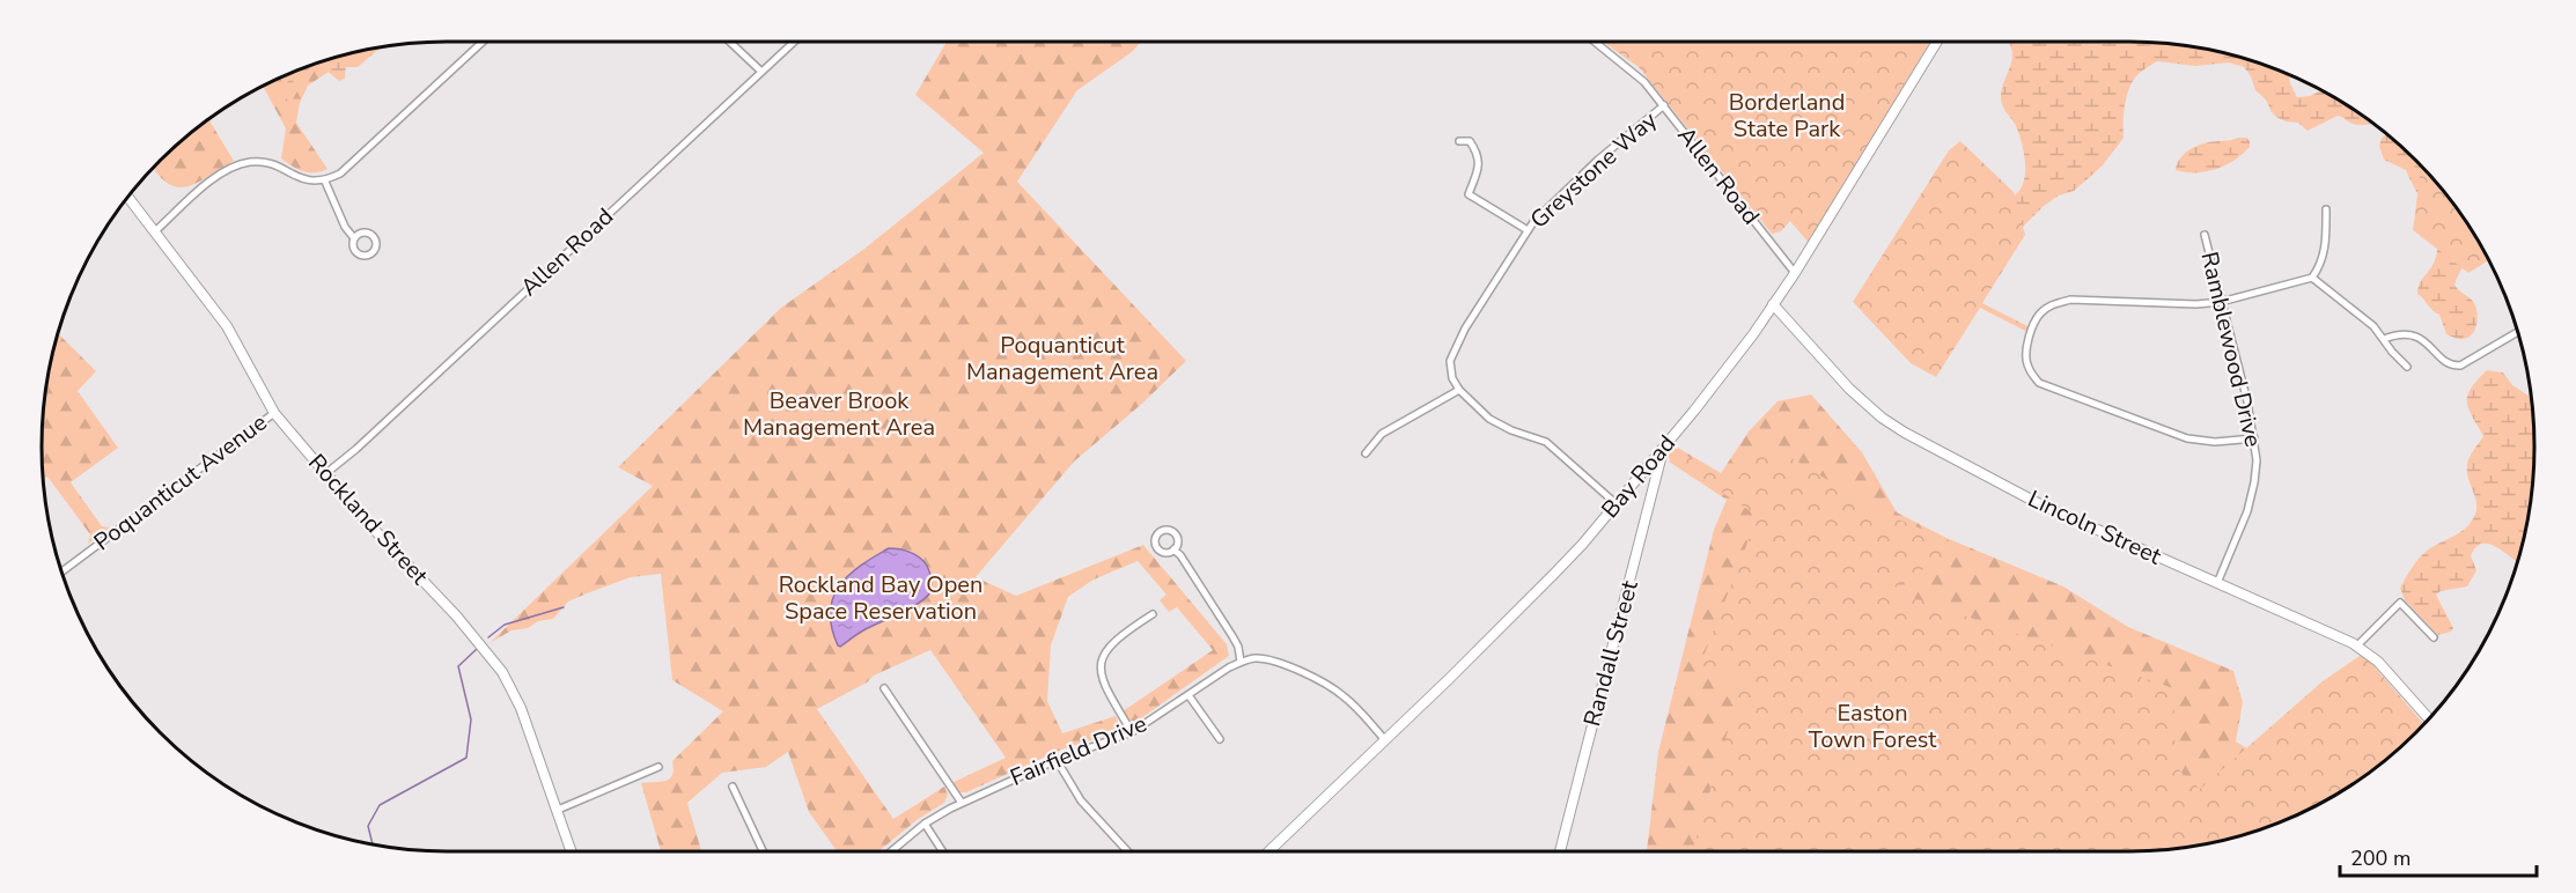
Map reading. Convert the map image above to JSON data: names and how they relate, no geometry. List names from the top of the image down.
{
  "streets": {
    "street": [
      "Greystone Way",
      "Allen Road",
      "Ramblewood Drive",
      "Bay Road",
      "Poquanticut Avenue",
      "Rockland Street",
      "Lincoln Street",
      "Randall Street",
      "Fairfield Drive"
    ]
  },
  "crossings": [
    ["Greystone Way", "Allen Road"],
    ["Allen Road", "Bay Road"],
    ["Allen Road", "Rockland Street"],
    ["Ramblewood Drive", "Lincoln Street"],
    ["Bay Road", "Lincoln Street"],
    ["Bay Road", "Randall Street"],
    ["Poquanticut Avenue", "Rockland Street"]
  ],
  "parks": [
    "Borderland State Park",
    "Poquanticut Management Area",
    "Beaver Brook Management Area",
    "Rockland Bay Open Space Reservation",
    "Easton Town Forest"
  ],
  "scale_bar": "200 m"
}
